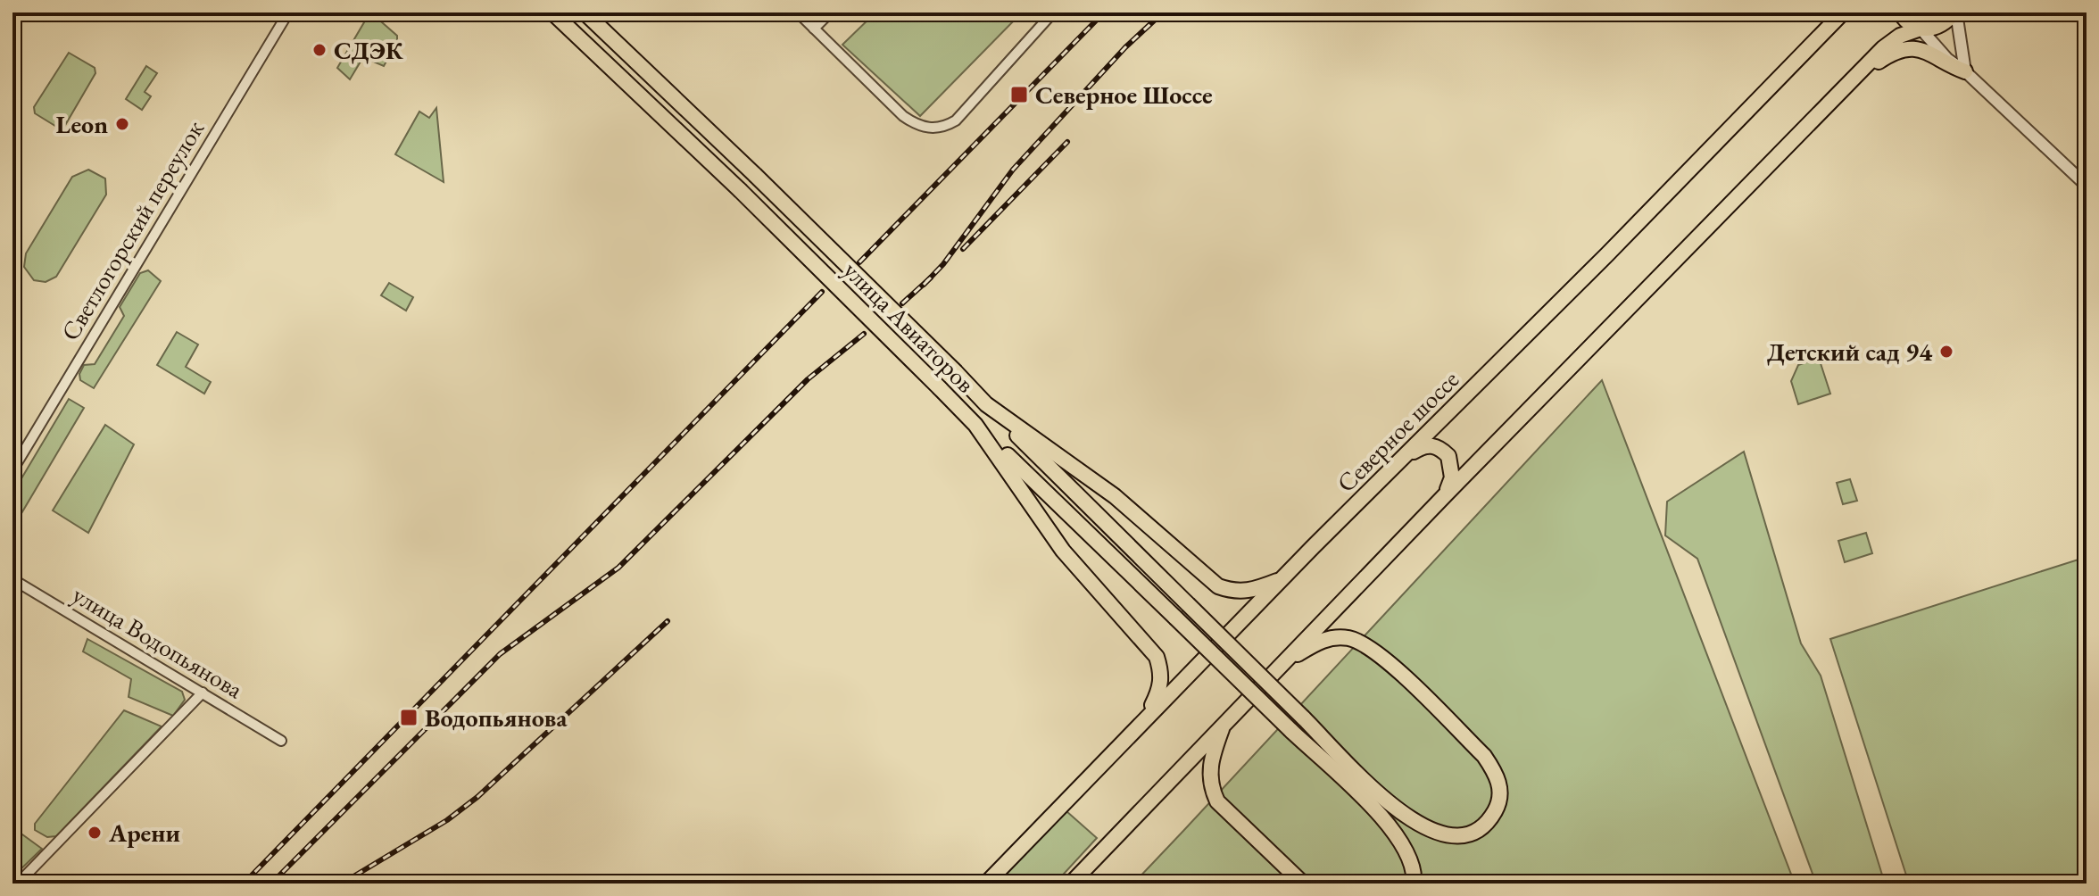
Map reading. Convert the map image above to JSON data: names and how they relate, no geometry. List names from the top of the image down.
{
  "streets": {
    "main road": ["улица Авиаторов", "Северное шоссе"],
    "street": ["Светлогорский переулок", "улица Водопьянова"]
  },
  "crossings": [
    ["улица Авиаторов", "Северное шоссе"]
  ],
  "places": {
    "other": [
      "СДЭК",
      "Leon",
      "Детский сад 94",
      "Арени"
    ],
    "transit": ["Северное Шоссе", "Водопьянова"]
  }
}
